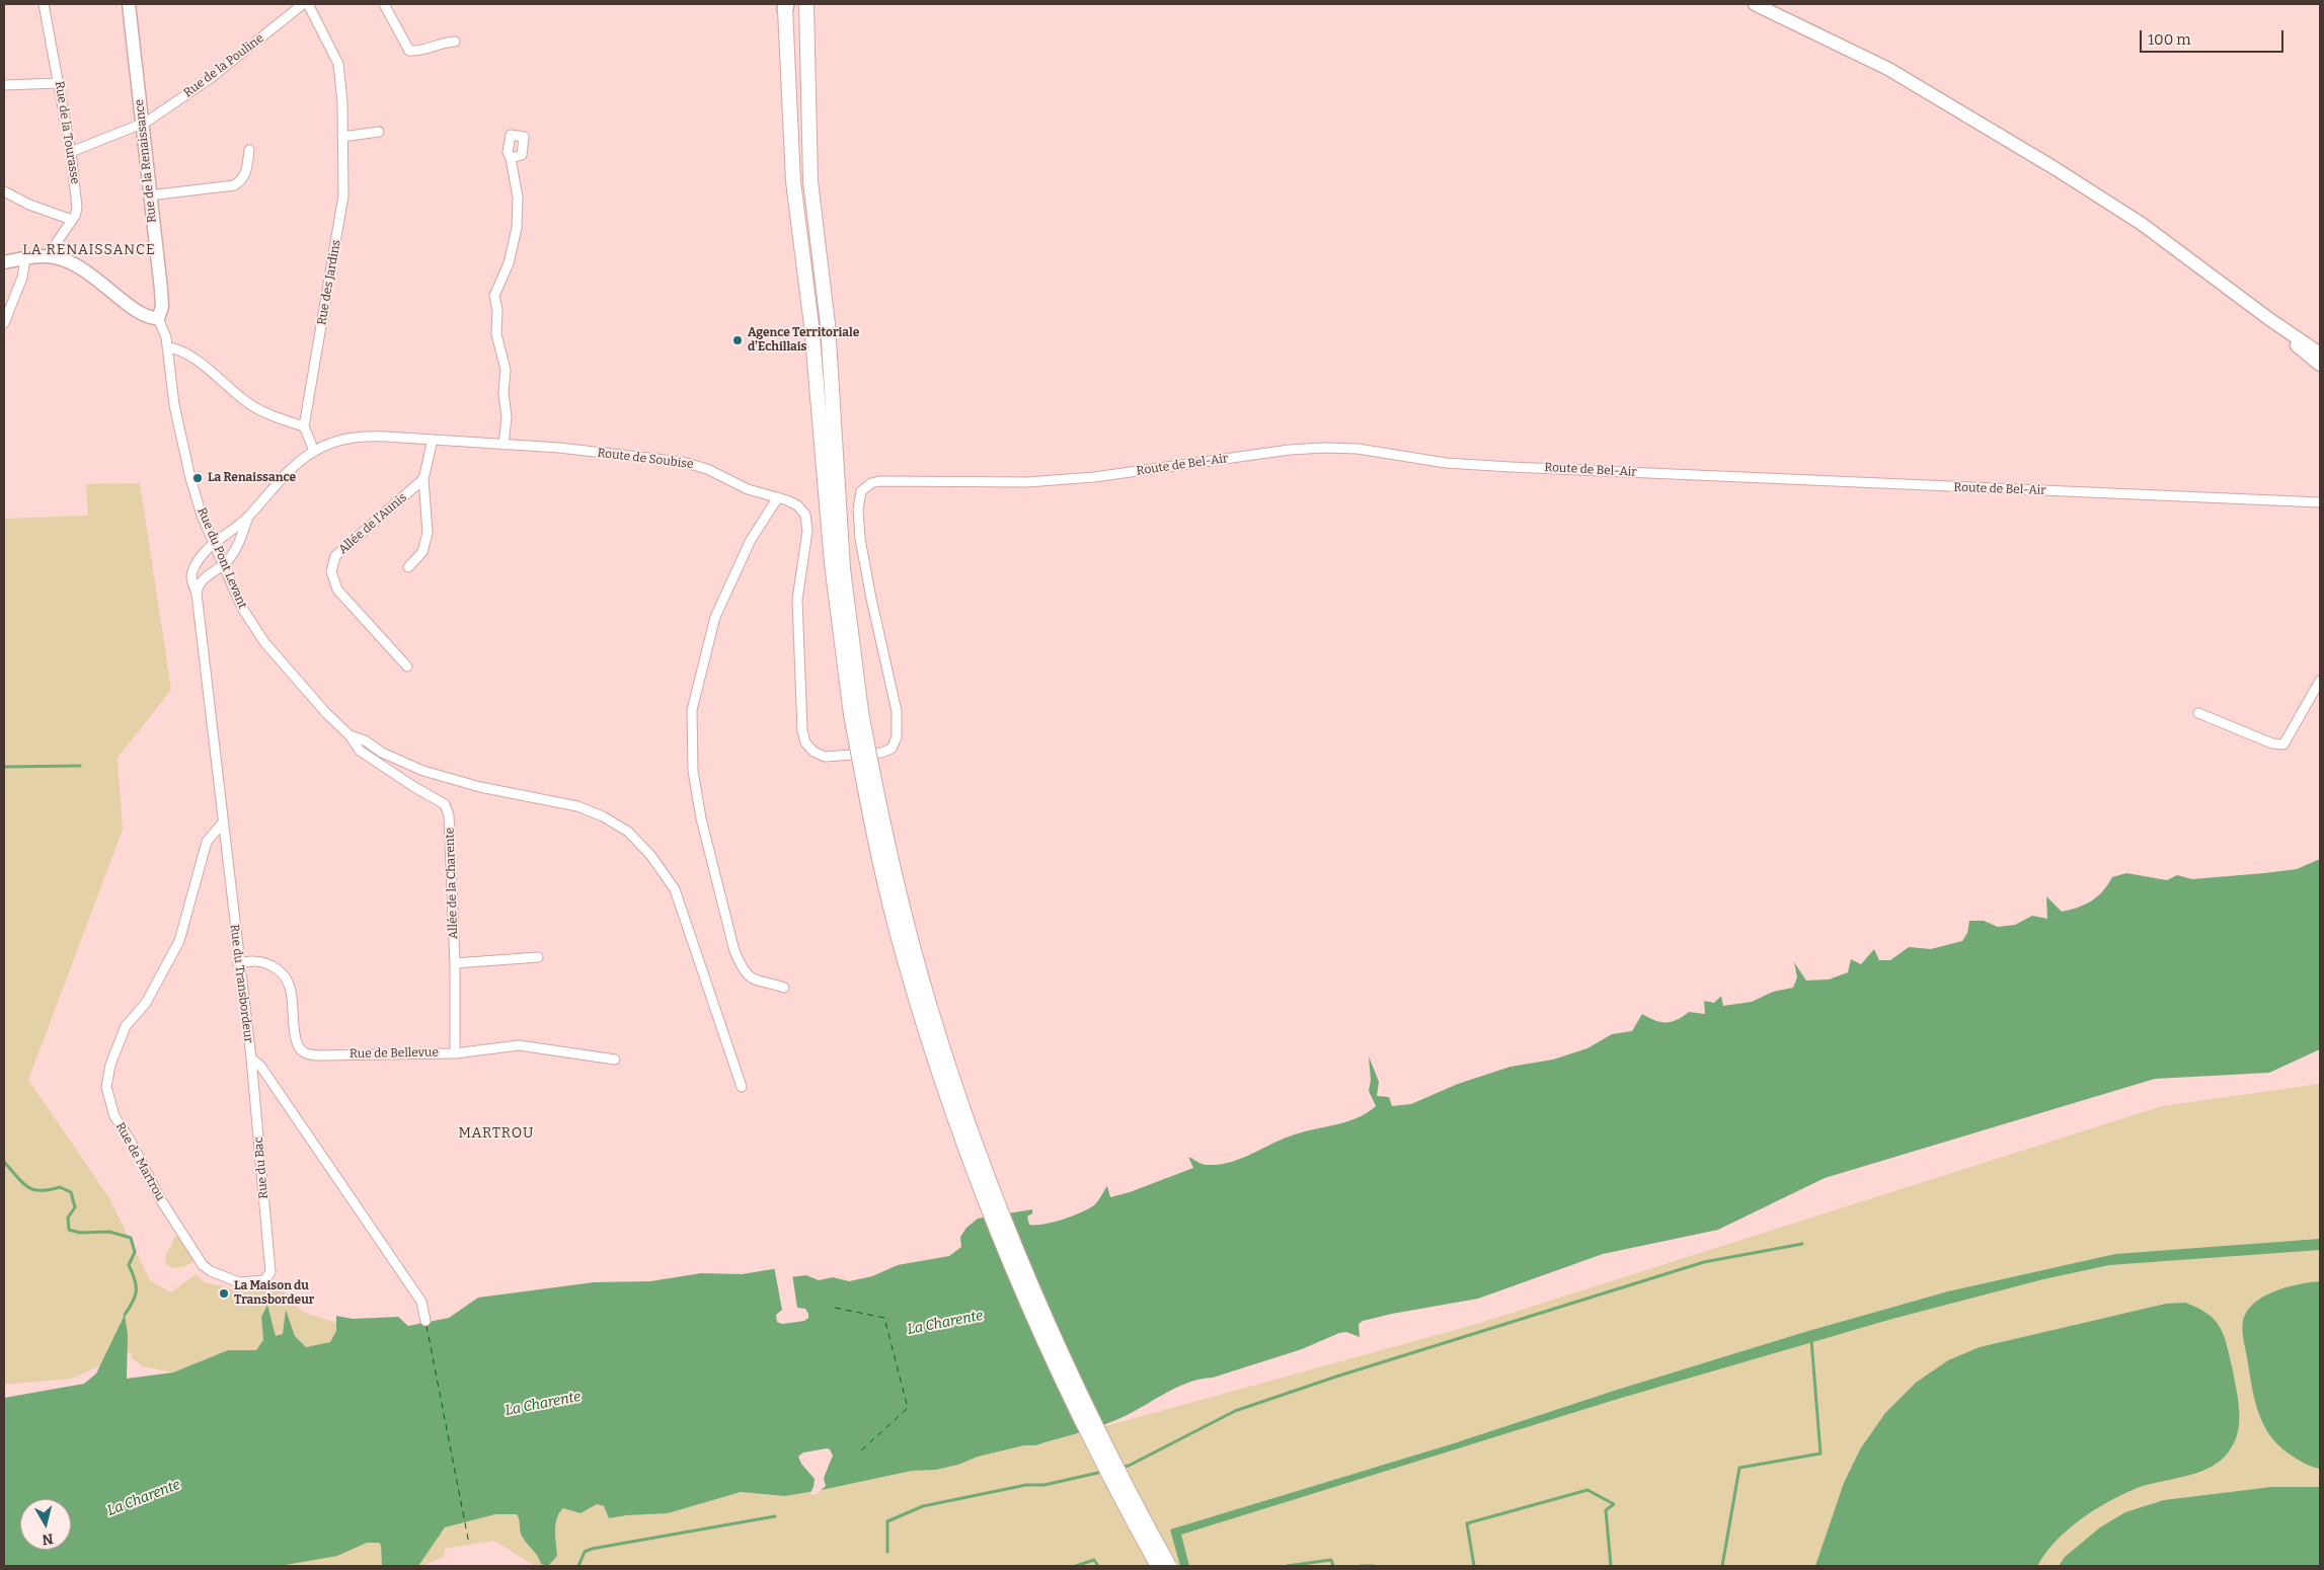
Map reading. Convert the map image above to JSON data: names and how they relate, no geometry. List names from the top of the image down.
{
  "streets": {
    "main road": ["Rue de la Renaissance"],
    "street": [
      "Rue de la Pouline",
      "Rue de la Tourasse",
      "Rue des Jardins",
      "Route de Soubise",
      "Route de Bel-Air",
      "Allée de l'Aunis",
      "Rue du Pont Levant",
      "Allée de la Charente",
      "Rue du Transbordeur",
      "Rue de Bellevue",
      "Rue de Martrou",
      "Rue du Bac"
    ]
  },
  "crossings": [
    ["Rue de la Pouline", "Rue de la Tourasse"],
    ["Rue de la Pouline", "Rue de la Renaissance"],
    ["Rue de la Renaissance", "Rue du Pont Levant"],
    ["Route de Soubise", "Route de Bel-Air"],
    ["Route de Soubise", "Allée de l'Aunis"],
    ["Route de Soubise", "Rue du Transbordeur"],
    ["Rue du Pont Levant", "Allée de la Charente"],
    ["Rue du Pont Levant", "Rue du Transbordeur"],
    ["Allée de la Charente", "Rue de Bellevue"],
    ["Rue du Transbordeur", "Rue de Bellevue"],
    ["Rue du Transbordeur", "Rue de Martrou"],
    ["Rue du Transbordeur", "Rue du Bac"],
    ["Rue de Martrou", "Rue du Bac"]
  ],
  "districts": ["LA RENAISSANCE", "MARTROU"],
  "water": ["La Charente"],
  "places": ["Agence Territoriale d'Echillais", "La Renaissance", "La Maison du Transbordeur"],
  "scale_bar": "100 m",
  "north": "bottom"
}
